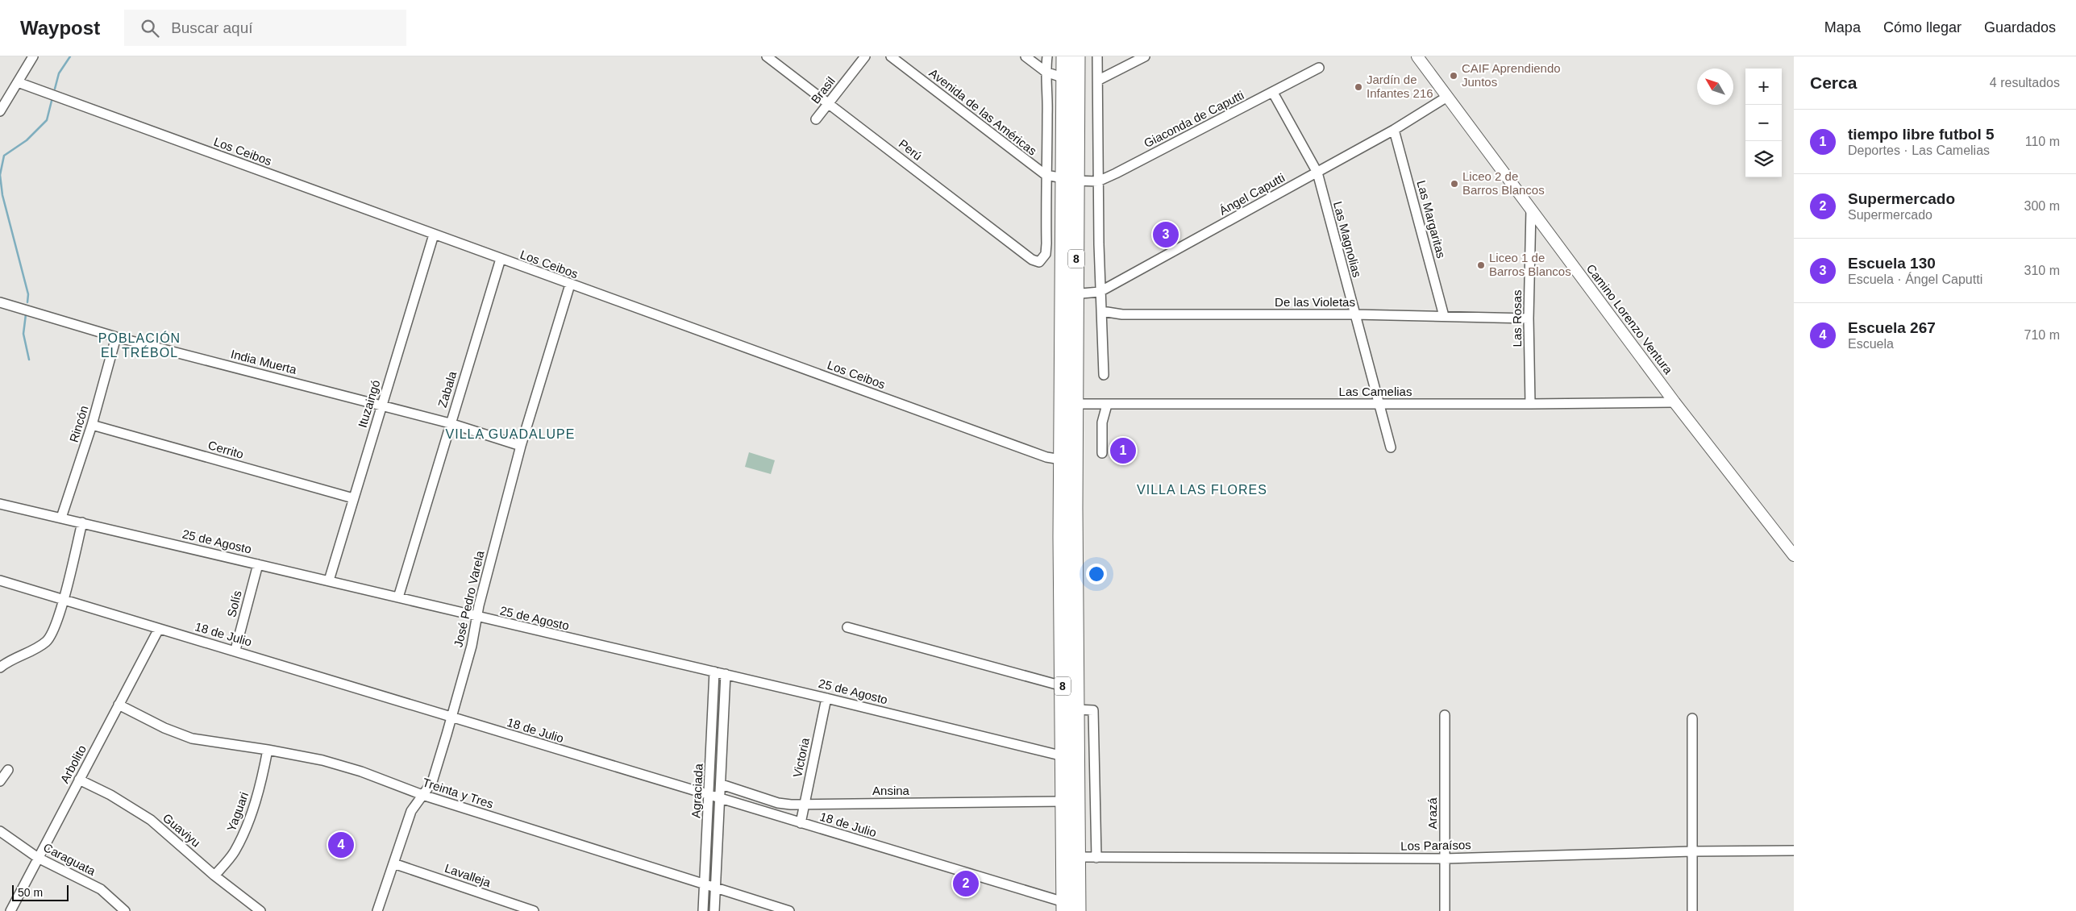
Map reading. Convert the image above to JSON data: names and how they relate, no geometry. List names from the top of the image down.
{
  "streets": {
    "highway": ["8"],
    "street": [
      "Brasil",
      "Avenida de las Américas",
      "Giaconda de Caputti",
      "Perú",
      "Los Ceibos",
      "Ángel Caputti",
      "Las Margaritas",
      "Las Magnolias",
      "De las Violetas",
      "Las Rosas",
      "Camino Lorenzo Ventura",
      "India Muerta",
      "Zabala",
      "Las Camelias",
      "Ituzaingó",
      "Rincón",
      "Cerrito",
      "25 de Agosto",
      "José Pedro Varela",
      "Solís",
      "18 de Julio",
      "Victoria",
      "Arbolito",
      "Agraciada",
      "Ansina",
      "Treinta y Tres",
      "Yaguari",
      "Arazá",
      "Guaviyu",
      "Los Paraísos",
      "Caraguata",
      "Lavalleja"
    ]
  },
  "crossings": [
    ["Brasil", "Perú"],
    ["Avenida de las Américas", "Giaconda de Caputti"],
    ["Avenida de las Américas", "Perú"],
    ["Avenida de las Américas", "8"],
    ["Giaconda de Caputti", "Las Magnolias"],
    ["Giaconda de Caputti", "8"],
    ["Los Ceibos", "8"],
    ["Los Ceibos", "Zabala"],
    ["Los Ceibos", "Ituzaingó"],
    ["Los Ceibos", "José Pedro Varela"],
    ["Ángel Caputti", "Las Margaritas"],
    ["Ángel Caputti", "Las Magnolias"],
    ["Ángel Caputti", "8"],
    ["Ángel Caputti", "Camino Lorenzo Ventura"],
    ["Las Margaritas", "De las Violetas"],
    ["Las Magnolias", "De las Violetas"],
    ["Las Magnolias", "Las Camelias"],
    ["8", "Las Camelias"],
    ["8", "25 de Agosto"],
    ["8", "18 de Julio"],
    ["8", "Ansina"],
    ["8", "Los Paraísos"],
    ["De las Violetas", "Las Rosas"],
    ["Las Rosas", "Camino Lorenzo Ventura"],
    ["Las Rosas", "Las Camelias"],
    ["Camino Lorenzo Ventura", "Las Camelias"],
    ["India Muerta", "Zabala"],
    ["India Muerta", "Ituzaingó"],
    ["India Muerta", "Rincón"],
    ["India Muerta", "José Pedro Varela"],
    ["Zabala", "25 de Agosto"],
    ["Ituzaingó", "Cerrito"],
    ["Ituzaingó", "25 de Agosto"],
    ["Rincón", "Cerrito"],
    ["Rincón", "25 de Agosto"],
    ["25 de Agosto", "José Pedro Varela"],
    ["25 de Agosto", "Solís"],
    ["25 de Agosto", "Victoria"],
    ["25 de Agosto", "Agraciada"],
    ["José Pedro Varela", "18 de Julio"],
    ["José Pedro Varela", "Treinta y Tres"],
    ["José Pedro Varela", "Lavalleja"],
    ["Solís", "18 de Julio"],
    ["18 de Julio", "Victoria"],
    ["18 de Julio", "Arbolito"],
    ["18 de Julio", "Agraciada"],
    ["Victoria", "Ansina"],
    ["Arbolito", "Treinta y Tres"],
    ["Arbolito", "Guaviyu"],
    ["Arbolito", "Caraguata"],
    ["Agraciada", "Ansina"],
    ["Agraciada", "Treinta y Tres"],
    ["Treinta y Tres", "Yaguari"],
    ["Yaguari", "Guaviyu"],
    ["Arazá", "Los Paraísos"]
  ],
  "districts": ["POBLACIÓN EL TRÉBOL", "VILLA GUADALUPE", "VILLA LAS FLORES"],
  "places": [
    "CAIF Aprendiendo Juntos",
    "Jardín de Infantes 216",
    "Liceo 2 de Barros Blancos",
    "Liceo 1 de Barros Blancos"
  ],
  "scale_bar": "50 m",
  "north": "top left",
  "page": {
    "header": "Waypost",
    "search": "Buscar aquí",
    "nav": ["Mapa", "Cómo llegar", "Guardados"],
    "heading": ["Cerca", "4 resultados"],
    "map_buttons": ["+", "−"],
    "list": [
      {
        "mark": "1",
        "name": "tiempo libre futbol 5",
        "note": "Deportes · Las Camelias",
        "value": "110 m"
      },
      {
        "mark": "2",
        "name": "Supermercado",
        "note": "Supermercado",
        "value": "300 m"
      },
      {
        "mark": "3",
        "name": "Escuela 130",
        "note": "Escuela · Ángel Caputti",
        "value": "310 m"
      },
      {
        "mark": "4",
        "name": "Escuela 267",
        "note": "Escuela",
        "value": "710 m"
      }
    ],
    "pins": [
      "3",
      "1",
      "4",
      "2"
    ],
    "scale": "50 m"
  }
}
